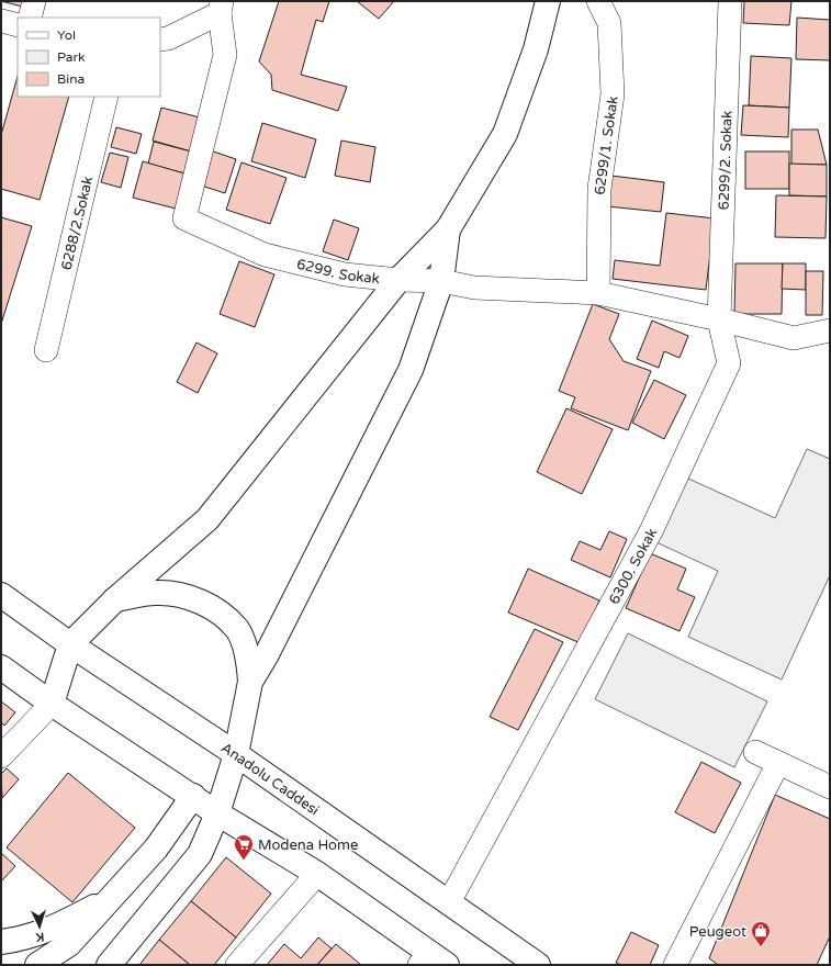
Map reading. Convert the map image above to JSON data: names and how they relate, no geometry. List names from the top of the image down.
{
  "streets": {
    "main road": ["Anadolu Caddesi"],
    "street": [
      "6299/1. Sokak",
      "6299/2. Sokak",
      "6288/2.Sokak",
      "6299. Sokak",
      "6300. Sokak"
    ]
  },
  "crossings": [
    ["6299/1. Sokak", "6299. Sokak"],
    ["6299/2. Sokak", "6299. Sokak"],
    ["6299/2. Sokak", "6300. Sokak"],
    ["6299. Sokak", "6300. Sokak"],
    ["6300. Sokak", "Anadolu Caddesi"]
  ],
  "places": {
    "supermarket": ["Modena Home"],
    "shop": ["Peugeot"]
  },
  "legend": ["Yol", "Park", "Bina"],
  "north": "bottom"
}
